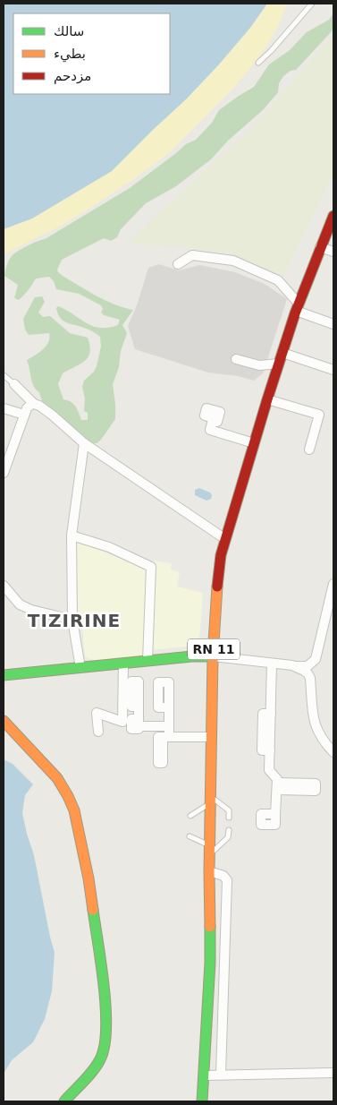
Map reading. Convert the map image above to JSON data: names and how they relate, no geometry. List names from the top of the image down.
{
  "streets": {
    "main road": ["RN 11"]
  },
  "districts": ["TIZIRINE"],
  "legend": ["سالك", "بطيء", "مزدحم"]
}
